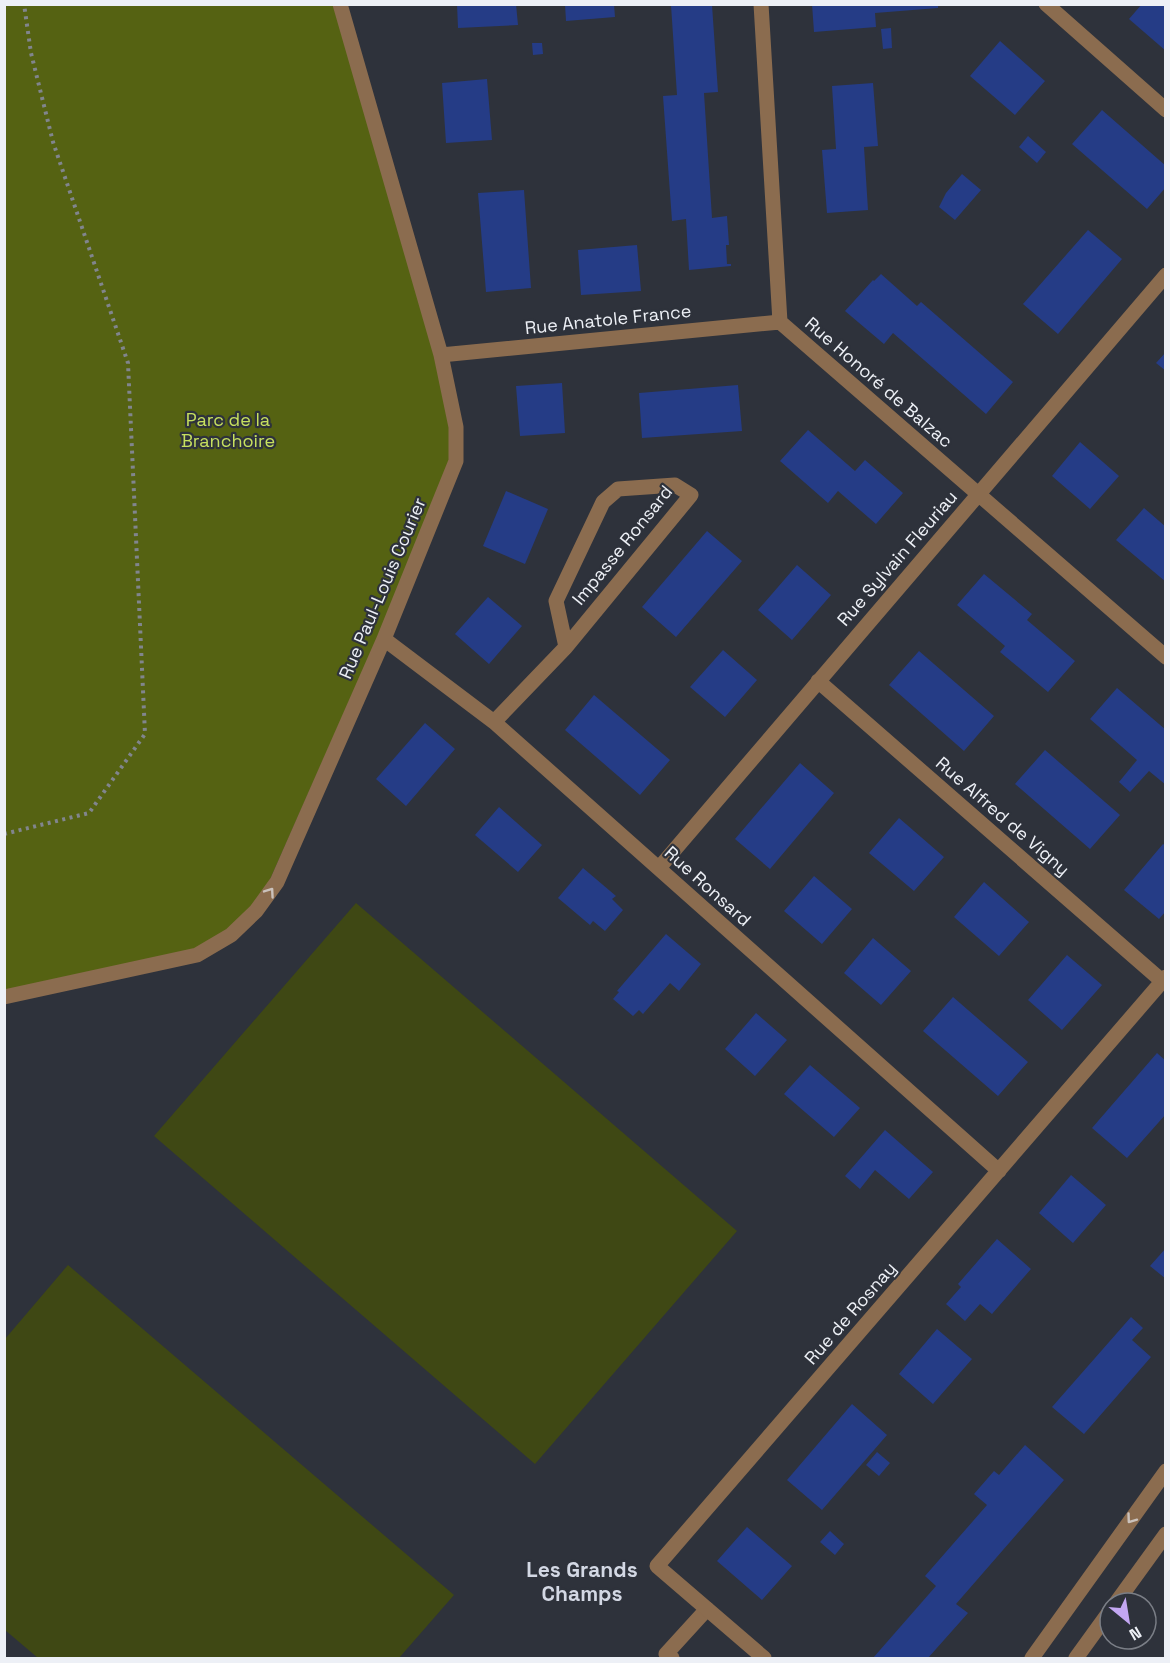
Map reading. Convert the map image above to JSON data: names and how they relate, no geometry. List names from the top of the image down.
{
  "streets": {
    "street": [
      "Rue Anatole France",
      "Rue Honoré de Balzac",
      "Impasse Ronsard",
      "Rue Sylvain Fleuriau",
      "Rue Paul-Louis Courier",
      "Rue Alfred de Vigny",
      "Rue Ronsard",
      "Rue de Rosnay"
    ]
  },
  "crossings": [
    ["Rue Anatole France", "Rue Honoré de Balzac"],
    ["Rue Anatole France", "Rue Paul-Louis Courier"],
    ["Rue Honoré de Balzac", "Rue Sylvain Fleuriau"],
    ["Impasse Ronsard", "Rue Ronsard"],
    ["Rue Sylvain Fleuriau", "Rue Alfred de Vigny"],
    ["Rue Sylvain Fleuriau", "Rue Ronsard"],
    ["Rue Paul-Louis Courier", "Rue Ronsard"],
    ["Rue Alfred de Vigny", "Rue de Rosnay"],
    ["Rue Ronsard", "Rue de Rosnay"]
  ],
  "one_way": ["Rue Paul-Louis Courier"],
  "districts": ["Les Grands Champs"],
  "parks": ["Parc de la Branchoire"],
  "north": "bottom right"
}
